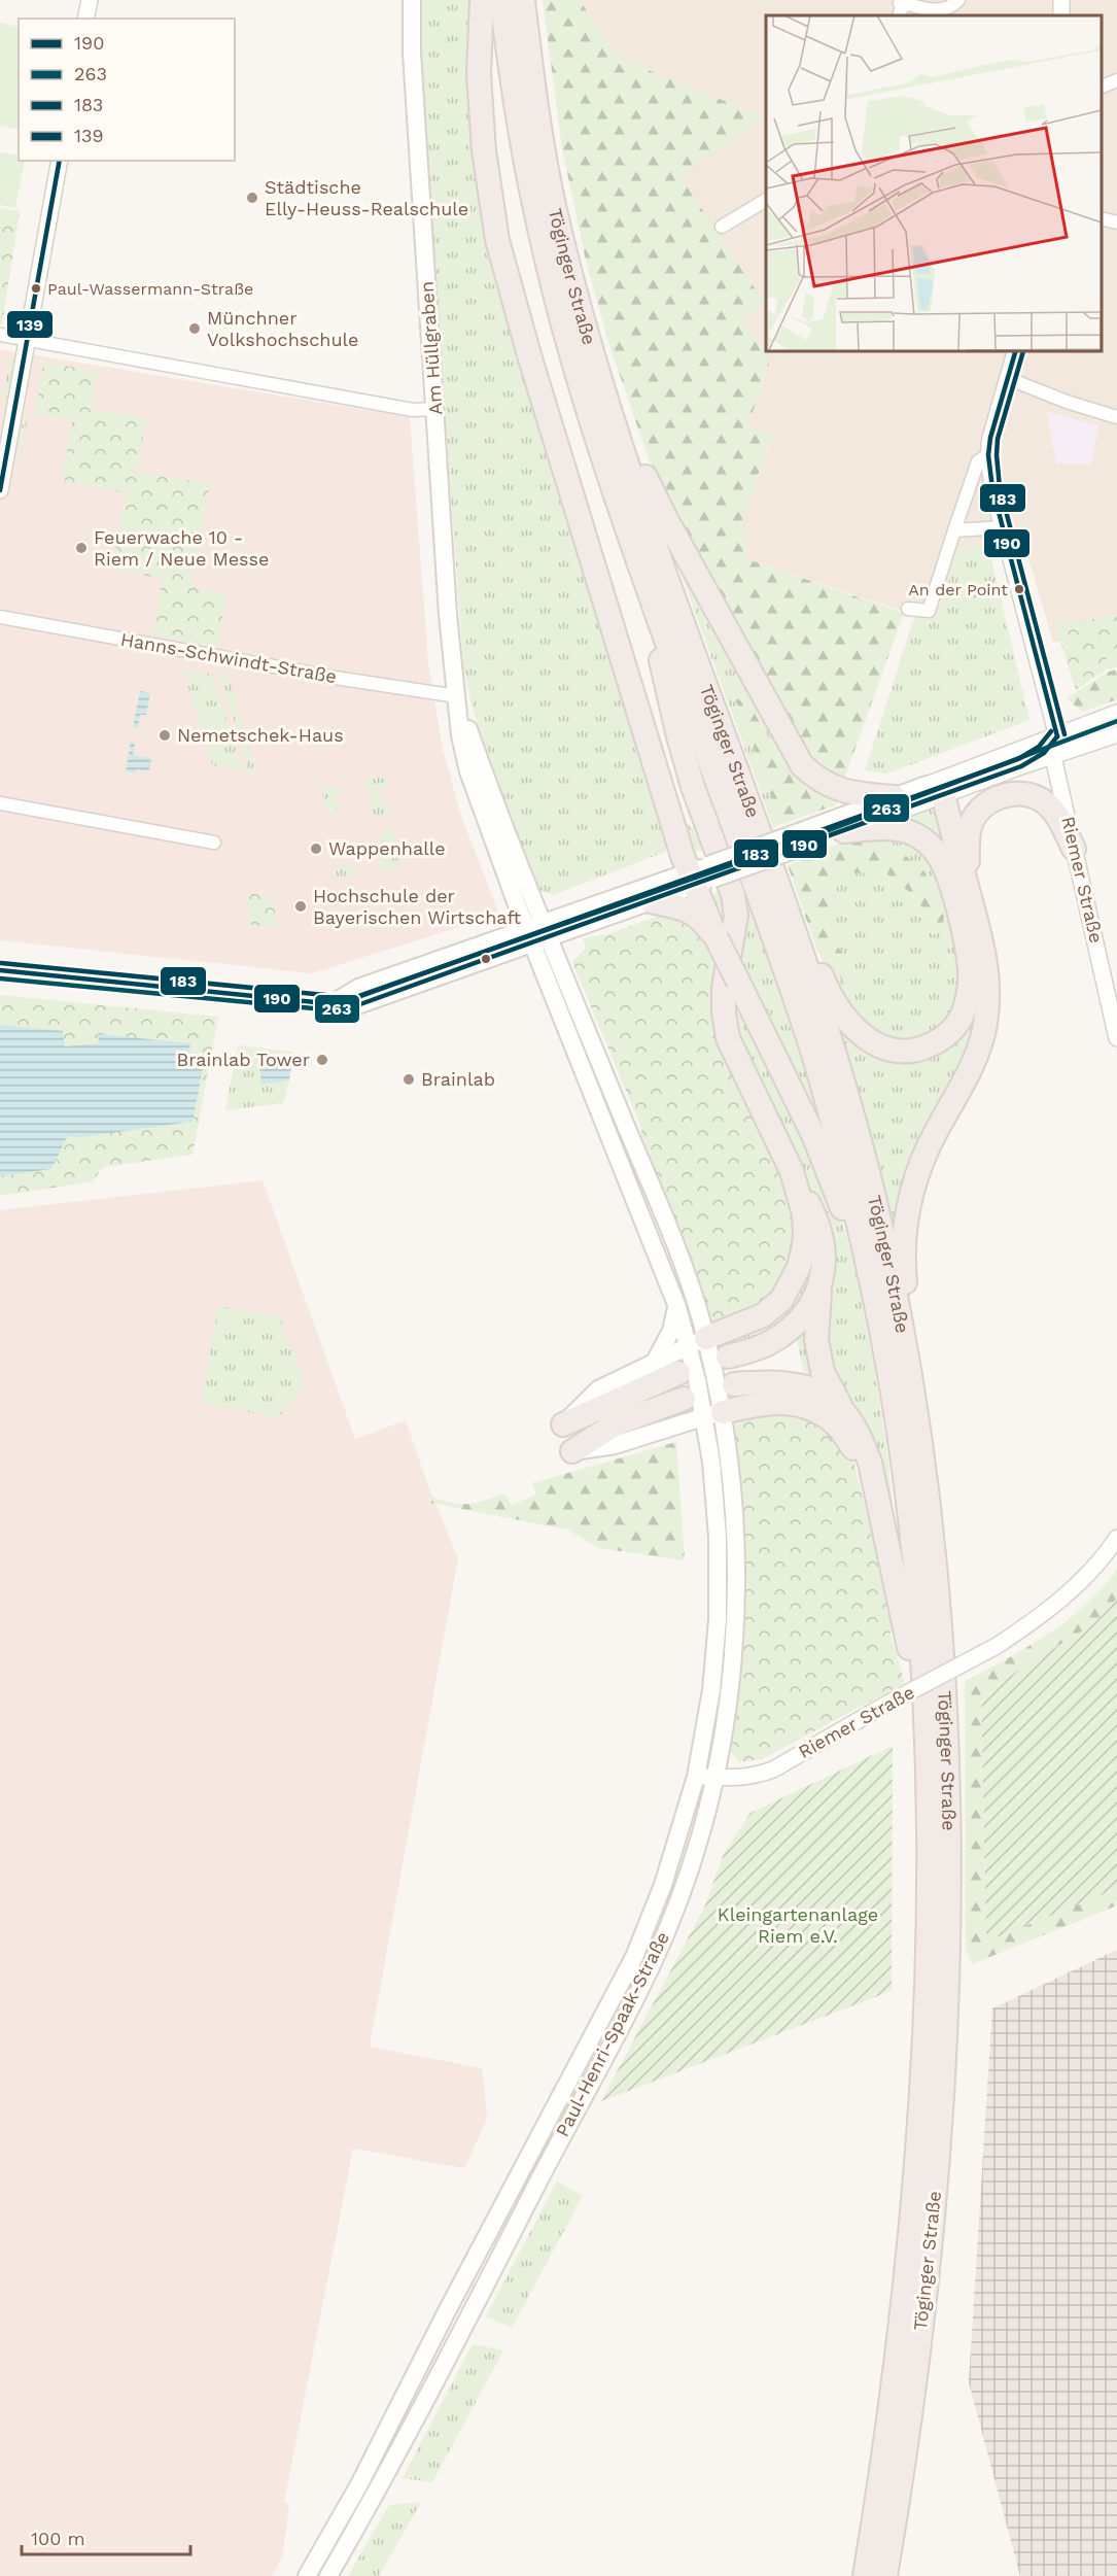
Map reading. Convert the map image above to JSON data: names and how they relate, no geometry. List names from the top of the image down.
{
  "streets": {
    "highway": ["Töginger Straße"],
    "main road": ["Am Hüllgraben", "Paul-Henri-Spaak-Straße"],
    "street": ["Hanns-Schwindt-Straße", "Riemer Straße"]
  },
  "crossings": [
    ["Am Hüllgraben", "Hanns-Schwindt-Straße"],
    ["Am Hüllgraben", "Paul-Henri-Spaak-Straße"],
    ["Riemer Straße", "Paul-Henri-Spaak-Straße"]
  ],
  "parks": ["Kleingartenanlage Riem e.V."],
  "places": [
    "Städtische Elly-Heuss-Realschule",
    "Paul-Wassermann-Straße",
    "Münchner Volkshochschule",
    "Feuerwache 10 - Riem / Neue Messe",
    "An der Point",
    "Nemetschek-Haus",
    "Wappenhalle",
    "Hochschule der Bayerischen Wirtschaft",
    "Brainlab Tower",
    "Brainlab"
  ],
  "lines": [
    "transit line 139",
    "transit line 190",
    "transit line 183",
    "transit line 263"
  ],
  "legend": [
    "190",
    "263",
    "183",
    "139"
  ],
  "scale_bar": "100 m"
}
